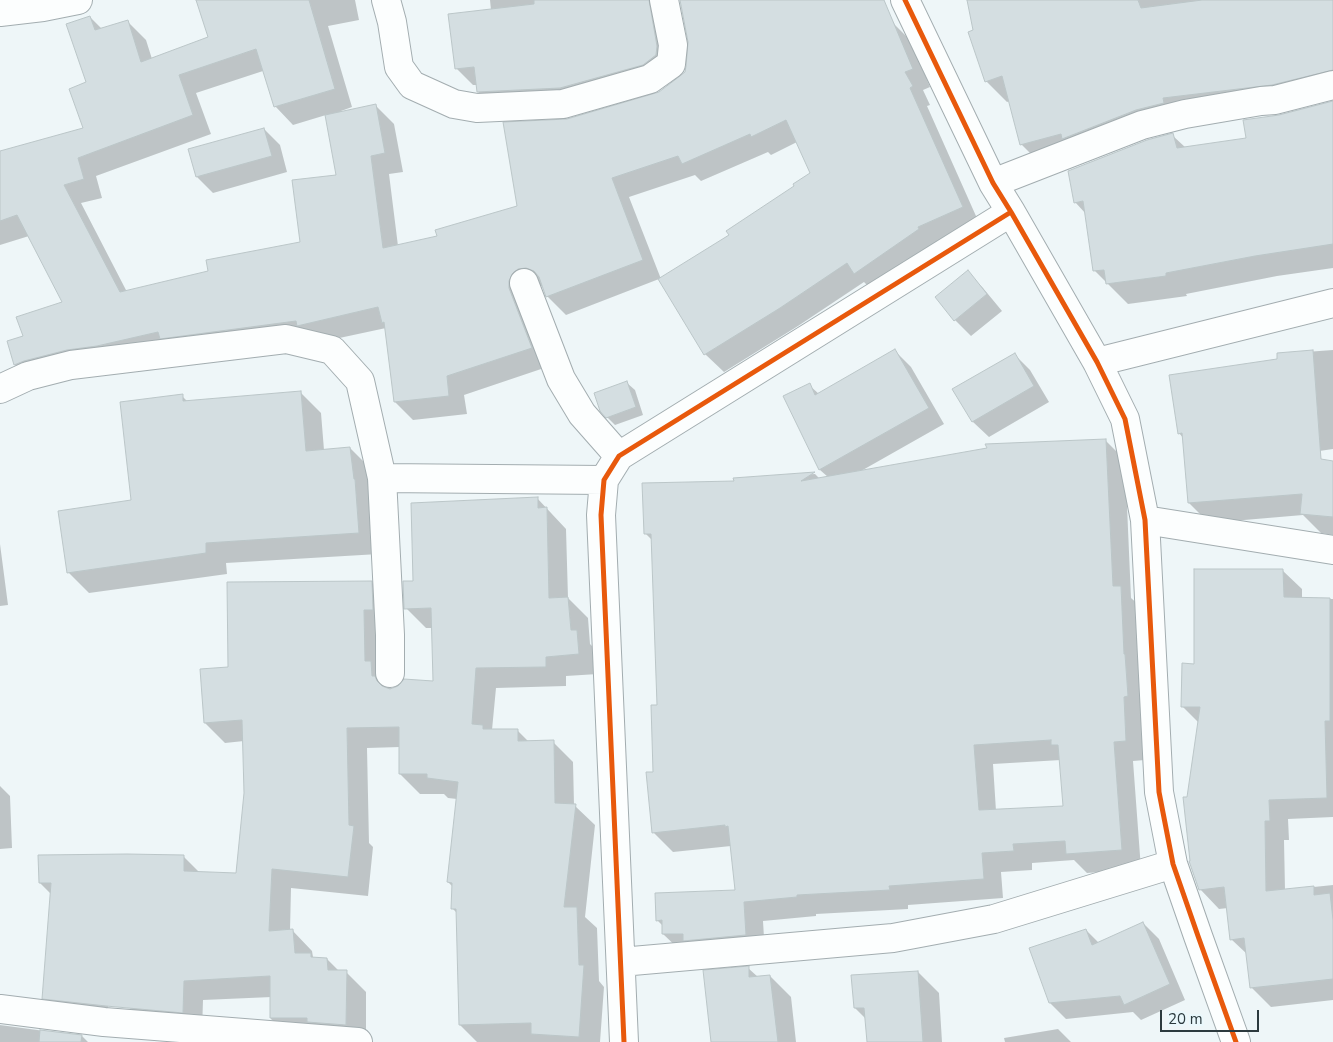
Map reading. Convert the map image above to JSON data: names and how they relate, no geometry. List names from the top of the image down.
{
  "scale_bar": "20 m"
}
